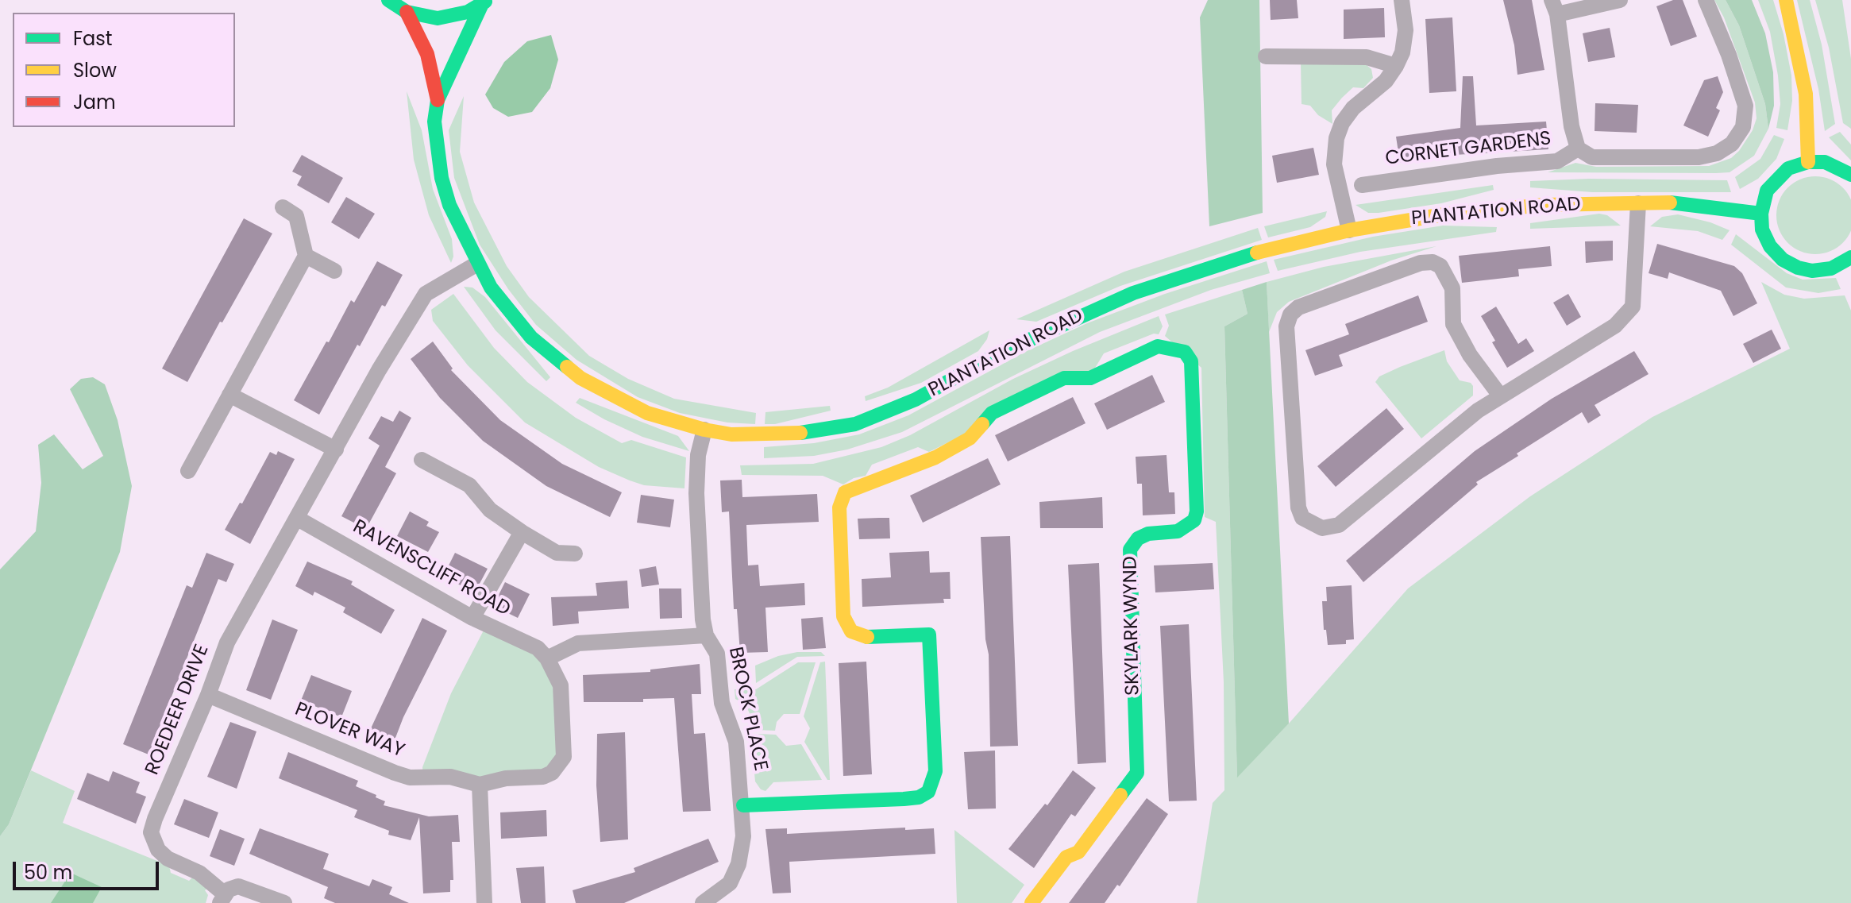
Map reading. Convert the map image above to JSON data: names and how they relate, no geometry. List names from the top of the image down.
{
  "streets": {
    "street": [
      "CORNET GARDENS",
      "PLANTATION ROAD",
      "RAVENSCLIFF ROAD",
      "SKYLARK WYND",
      "BROCK PLACE",
      "ROEDEER DRIVE",
      "PLOVER WAY"
    ]
  },
  "crossings": [
    ["PLANTATION ROAD", "BROCK PLACE"],
    ["RAVENSCLIFF ROAD", "ROEDEER DRIVE"],
    ["RAVENSCLIFF ROAD", "PLOVER WAY"],
    ["SKYLARK WYND", "BROCK PLACE"],
    ["ROEDEER DRIVE", "PLOVER WAY"]
  ],
  "legend": ["Fast", "Slow", "Jam"],
  "scale_bar": "50 m"
}
